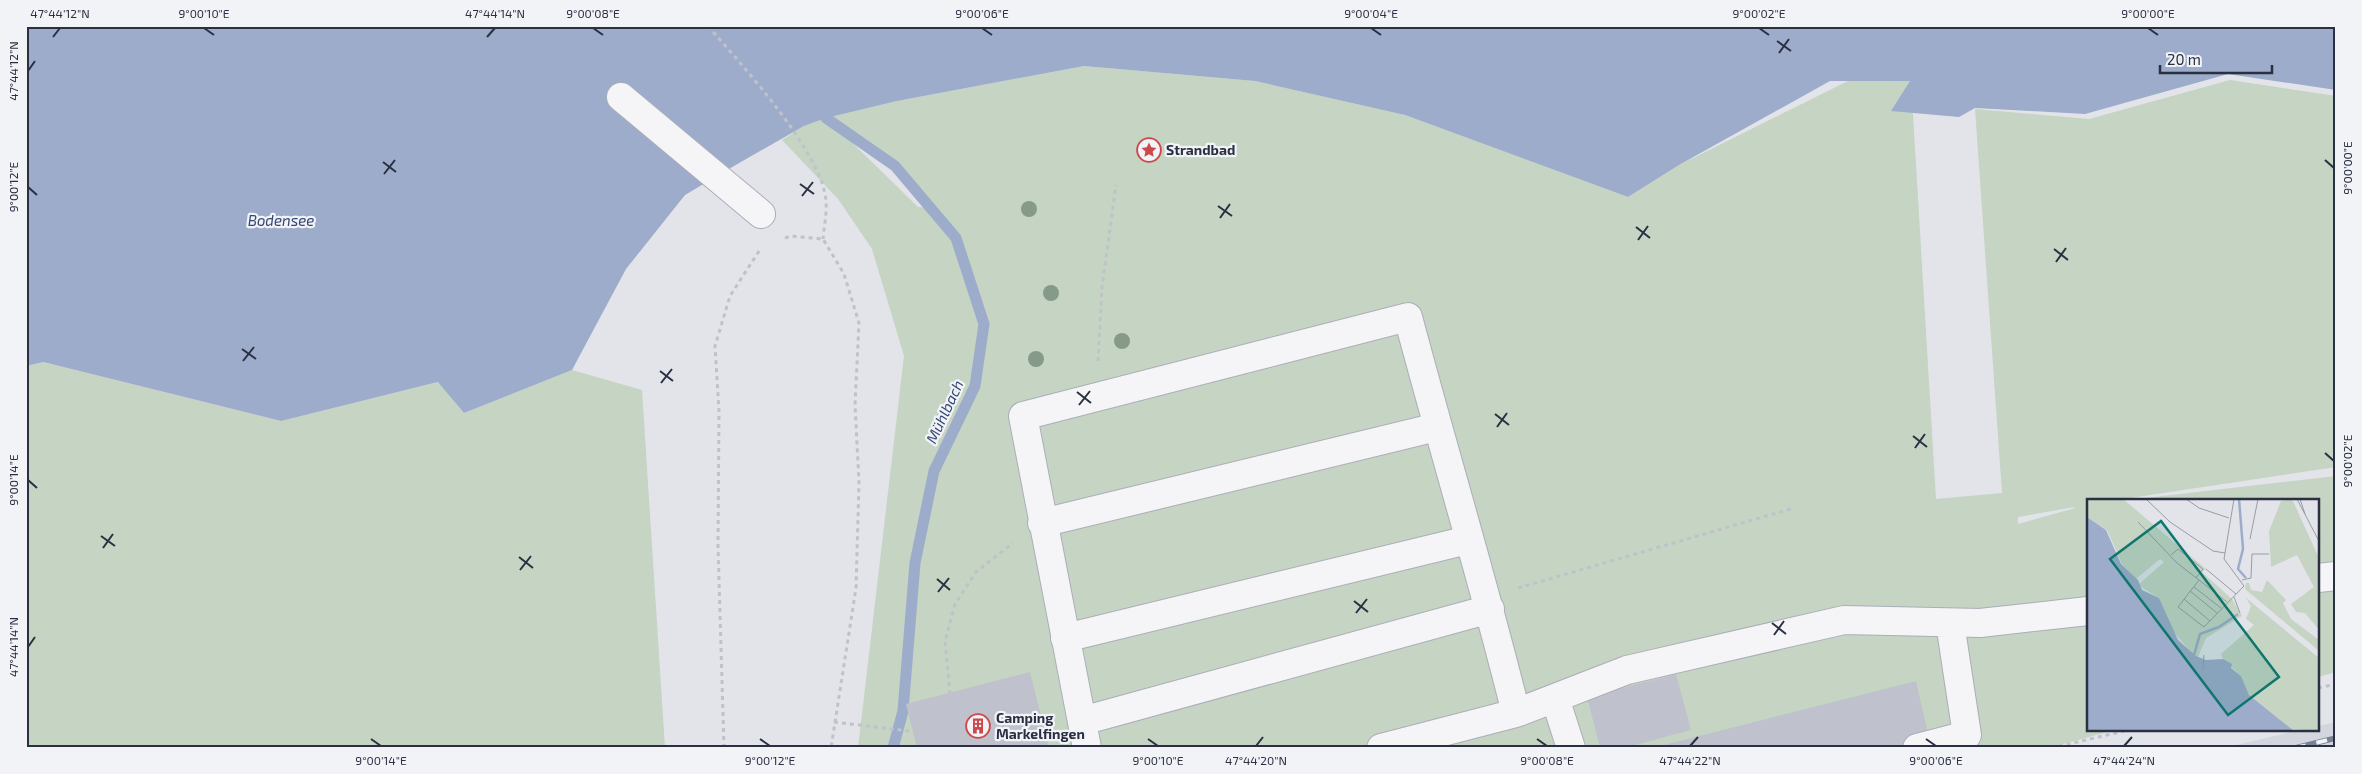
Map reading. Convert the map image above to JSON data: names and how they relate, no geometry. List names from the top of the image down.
{
  "water": ["Bodensee", "Mühlbach"],
  "places": {
    "place": ["Strandbad"],
    "building": ["Camping Markelfingen"]
  },
  "scale_bar": "20 m",
  "coordinates": [
    "47°44'12\"N",
    "9°00'10\"E",
    "47°44'14\"N",
    "9°00'08\"E",
    "9°00'06\"E",
    "9°00'04\"E",
    "9°00'02\"E",
    "9°00'00\"E",
    "9°00'12\"E",
    "9°00'14\"E",
    "47°44'20\"N",
    "47°44'22\"N",
    "47°44'24\"N"
  ]
}
